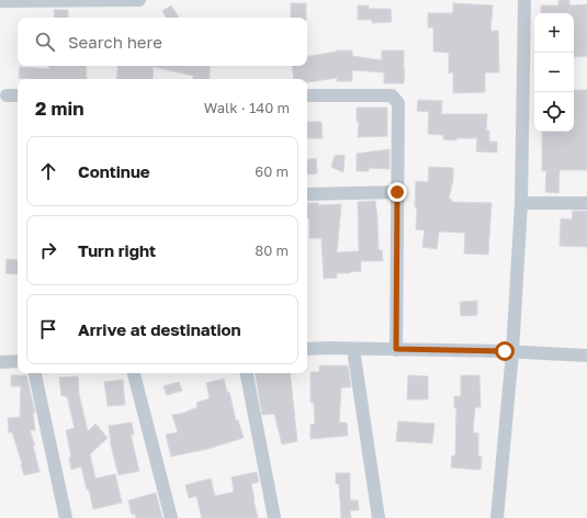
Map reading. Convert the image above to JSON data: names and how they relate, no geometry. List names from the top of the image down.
{
  "page": {
    "map_buttons": ["+", "−"],
    "search": "Search here",
    "heading": ["2 min", "Walk · 140 m"],
    "list": [
      ["Continue", "60 m"],
      ["Turn right", "80 m"],
      "Arrive at destination"
    ]
  }
}
